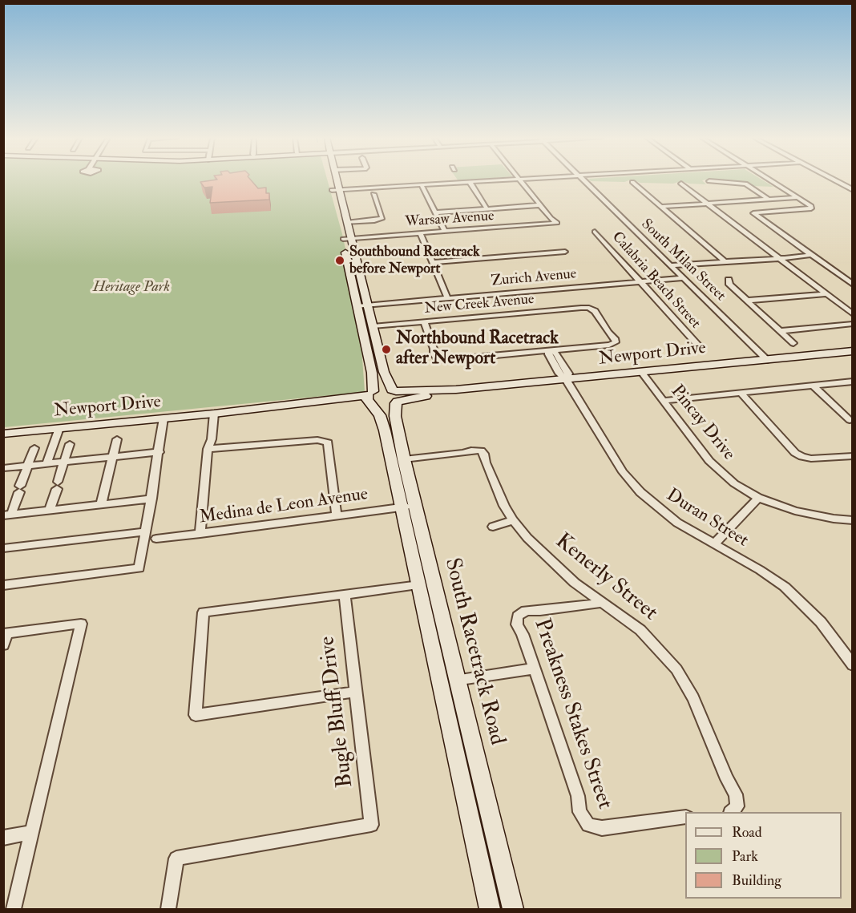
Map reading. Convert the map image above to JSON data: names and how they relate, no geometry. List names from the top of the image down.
{
  "streets": {
    "main road": ["Newport Drive", "South Racetrack Road"],
    "street": [
      "Warsaw Avenue",
      "South Milan Street",
      "Zurich Avenue",
      "Calabria Beach Street",
      "New Creek Avenue",
      "Pincay Drive",
      "Medina de Leon Avenue",
      "Duran Street",
      "Kenerly Street",
      "Bugle Bluff Drive",
      "Preakness Stakes Street"
    ]
  },
  "crossings": [
    ["Warsaw Avenue", "South Racetrack Road"],
    ["South Milan Street", "Zurich Avenue"],
    ["South Milan Street", "Newport Drive"],
    ["Zurich Avenue", "Calabria Beach Street"],
    ["Zurich Avenue", "South Racetrack Road"],
    ["New Creek Avenue", "Duran Street"],
    ["New Creek Avenue", "South Racetrack Road"],
    ["Newport Drive", "Pincay Drive"],
    ["Newport Drive", "Duran Street"],
    ["Newport Drive", "South Racetrack Road"],
    ["Medina de Leon Avenue", "South Racetrack Road"],
    ["Kenerly Street", "South Racetrack Road"],
    ["Kenerly Street", "Preakness Stakes Street"]
  ],
  "parks": ["Heritage Park"],
  "places": ["Southbound Racetrack before Newport", "Northbound Racetrack after Newport"],
  "legend": ["Road", "Park", "Building"]
}
